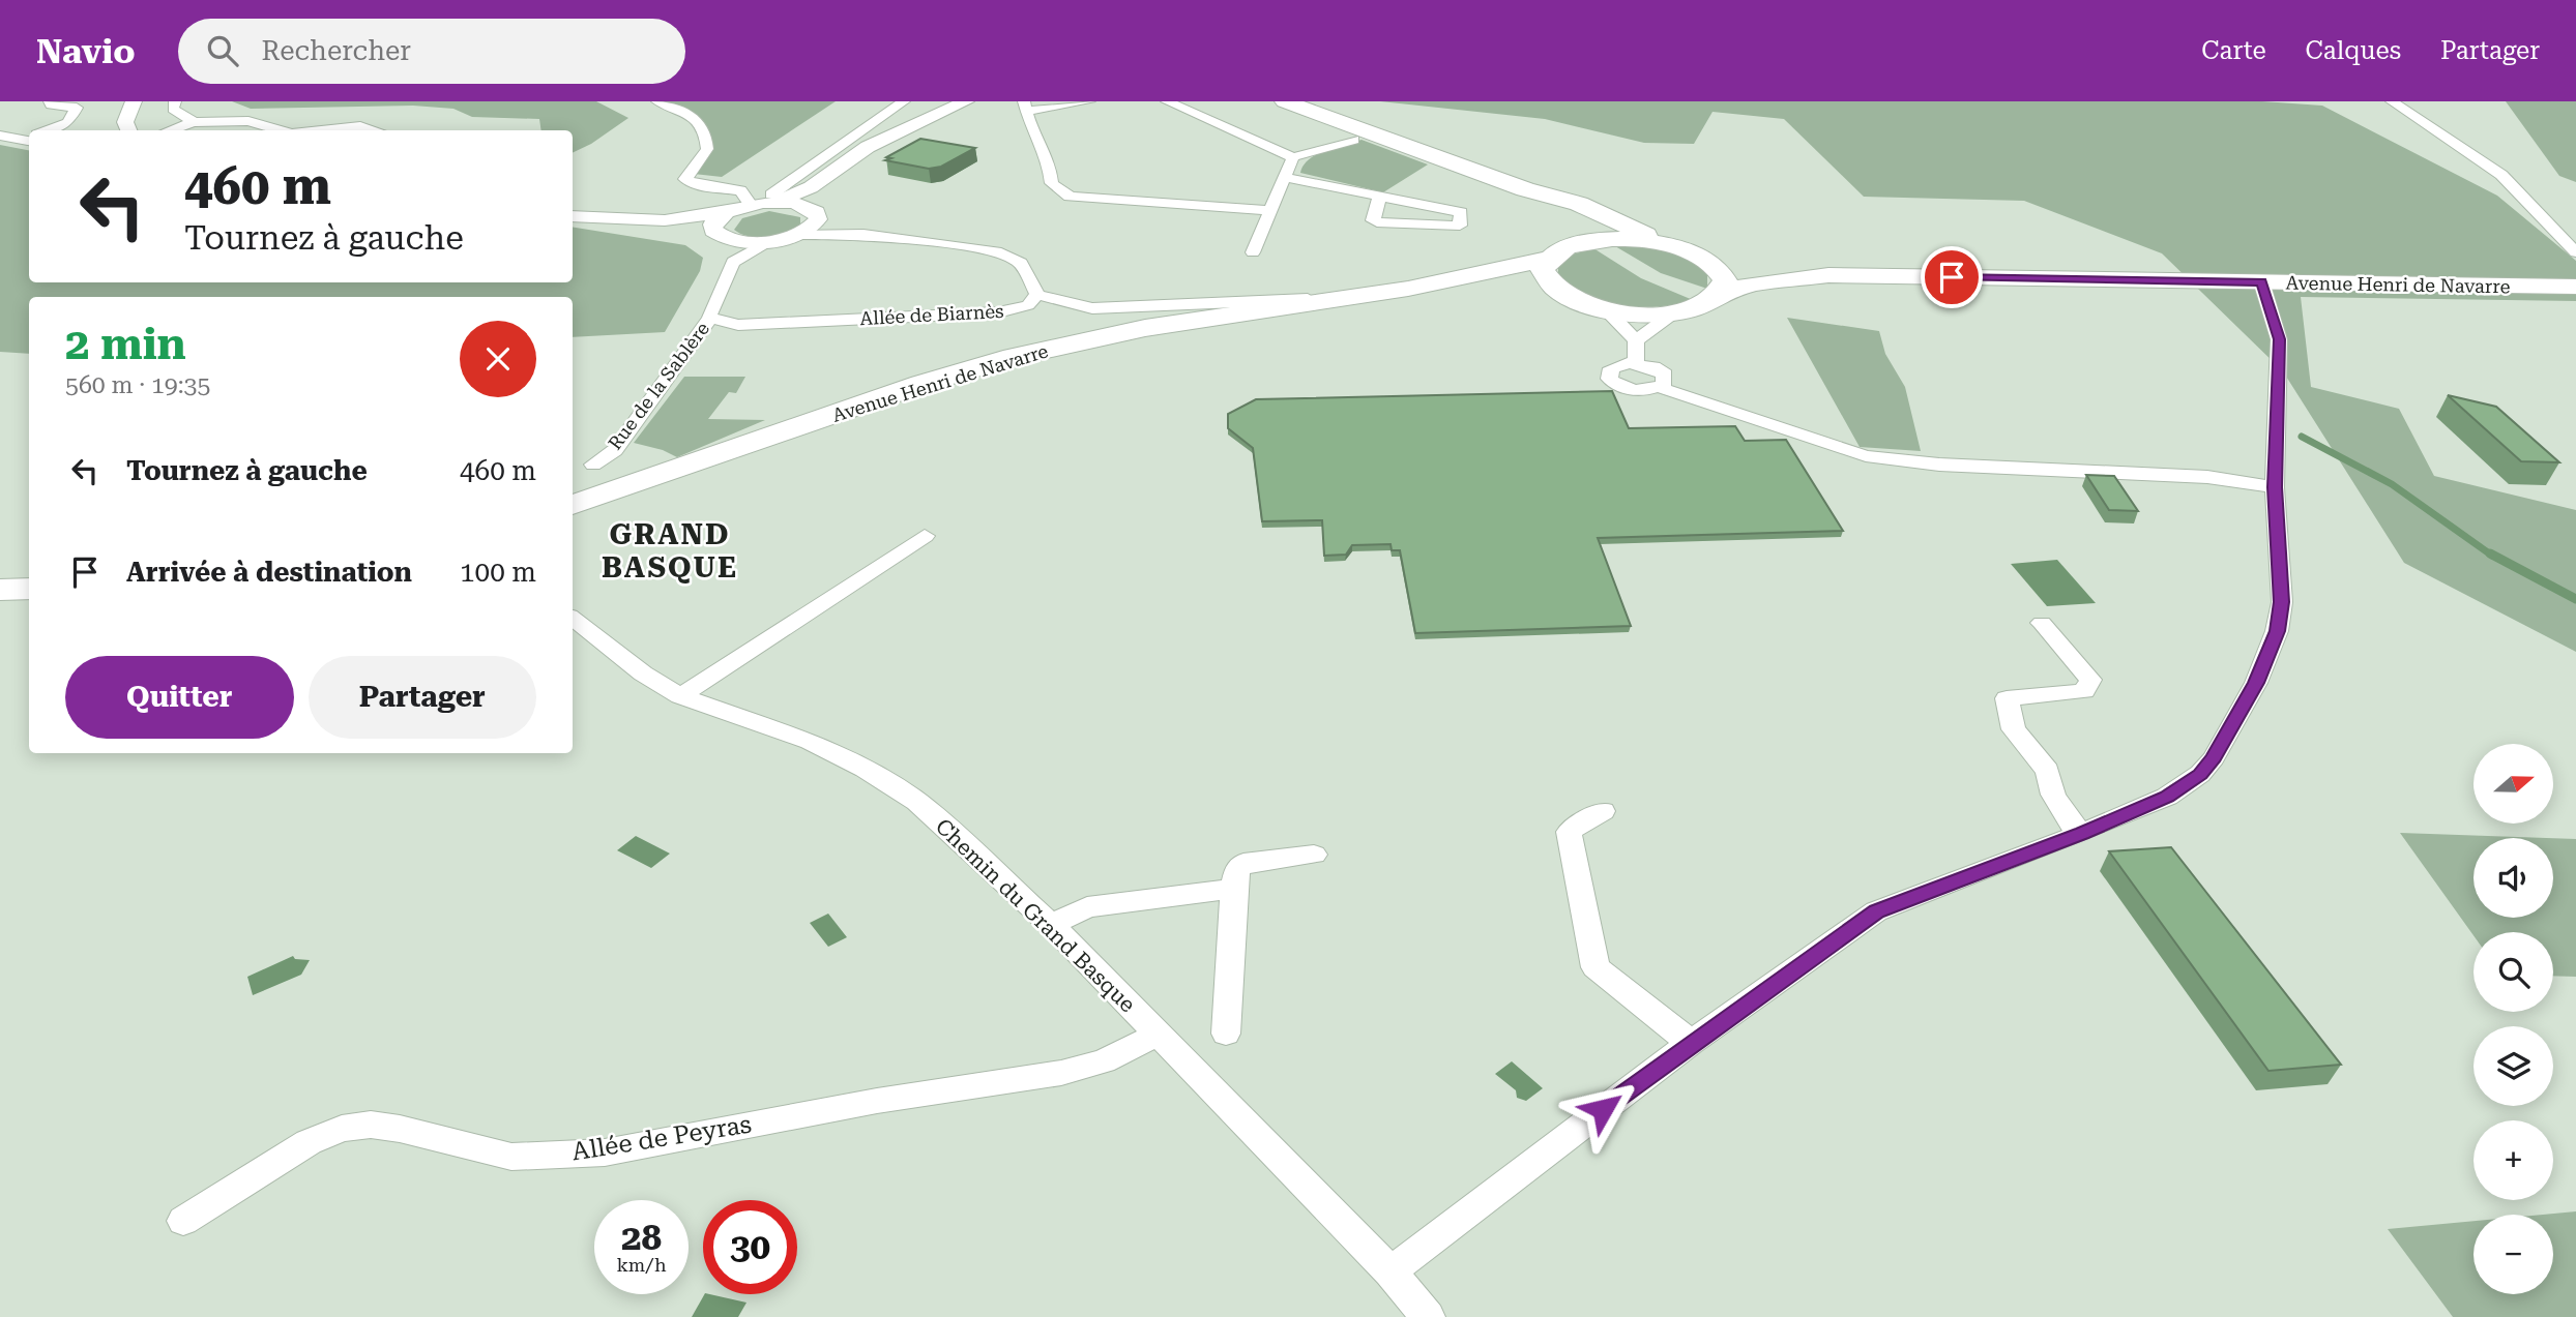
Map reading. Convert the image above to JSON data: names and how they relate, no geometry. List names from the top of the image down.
{
  "streets": {
    "main road": ["Avenue Henri de Navarre"],
    "street": [
      "Allée de Biarnès",
      "Rue de la Sablère",
      "Chemin du Grand Basque",
      "Allée de Peyras"
    ]
  },
  "crossings": [
    ["Allée de Biarnès", "Rue de la Sablère"],
    ["Chemin du Grand Basque", "Allée de Peyras"]
  ],
  "districts": ["GRAND BASQUE"],
  "north": "right",
  "page": {
    "header": "Navio",
    "search": "Rechercher",
    "nav": ["Carte", "Calques", "Partager"],
    "turn": ["460 m", "Tournez à gauche"],
    "heading": ["2 min", "560 m · 19:35"],
    "list": [
      {
        "name": "Tournez à gauche",
        "value": "460 m"
      },
      {
        "name": "Arrivée à destination",
        "value": "100 m"
      }
    ],
    "buttons": ["Quitter", "Partager"],
    "map_buttons": ["+", "−"],
    "speed": "28 km/h",
    "limit": "30"
  }
}
